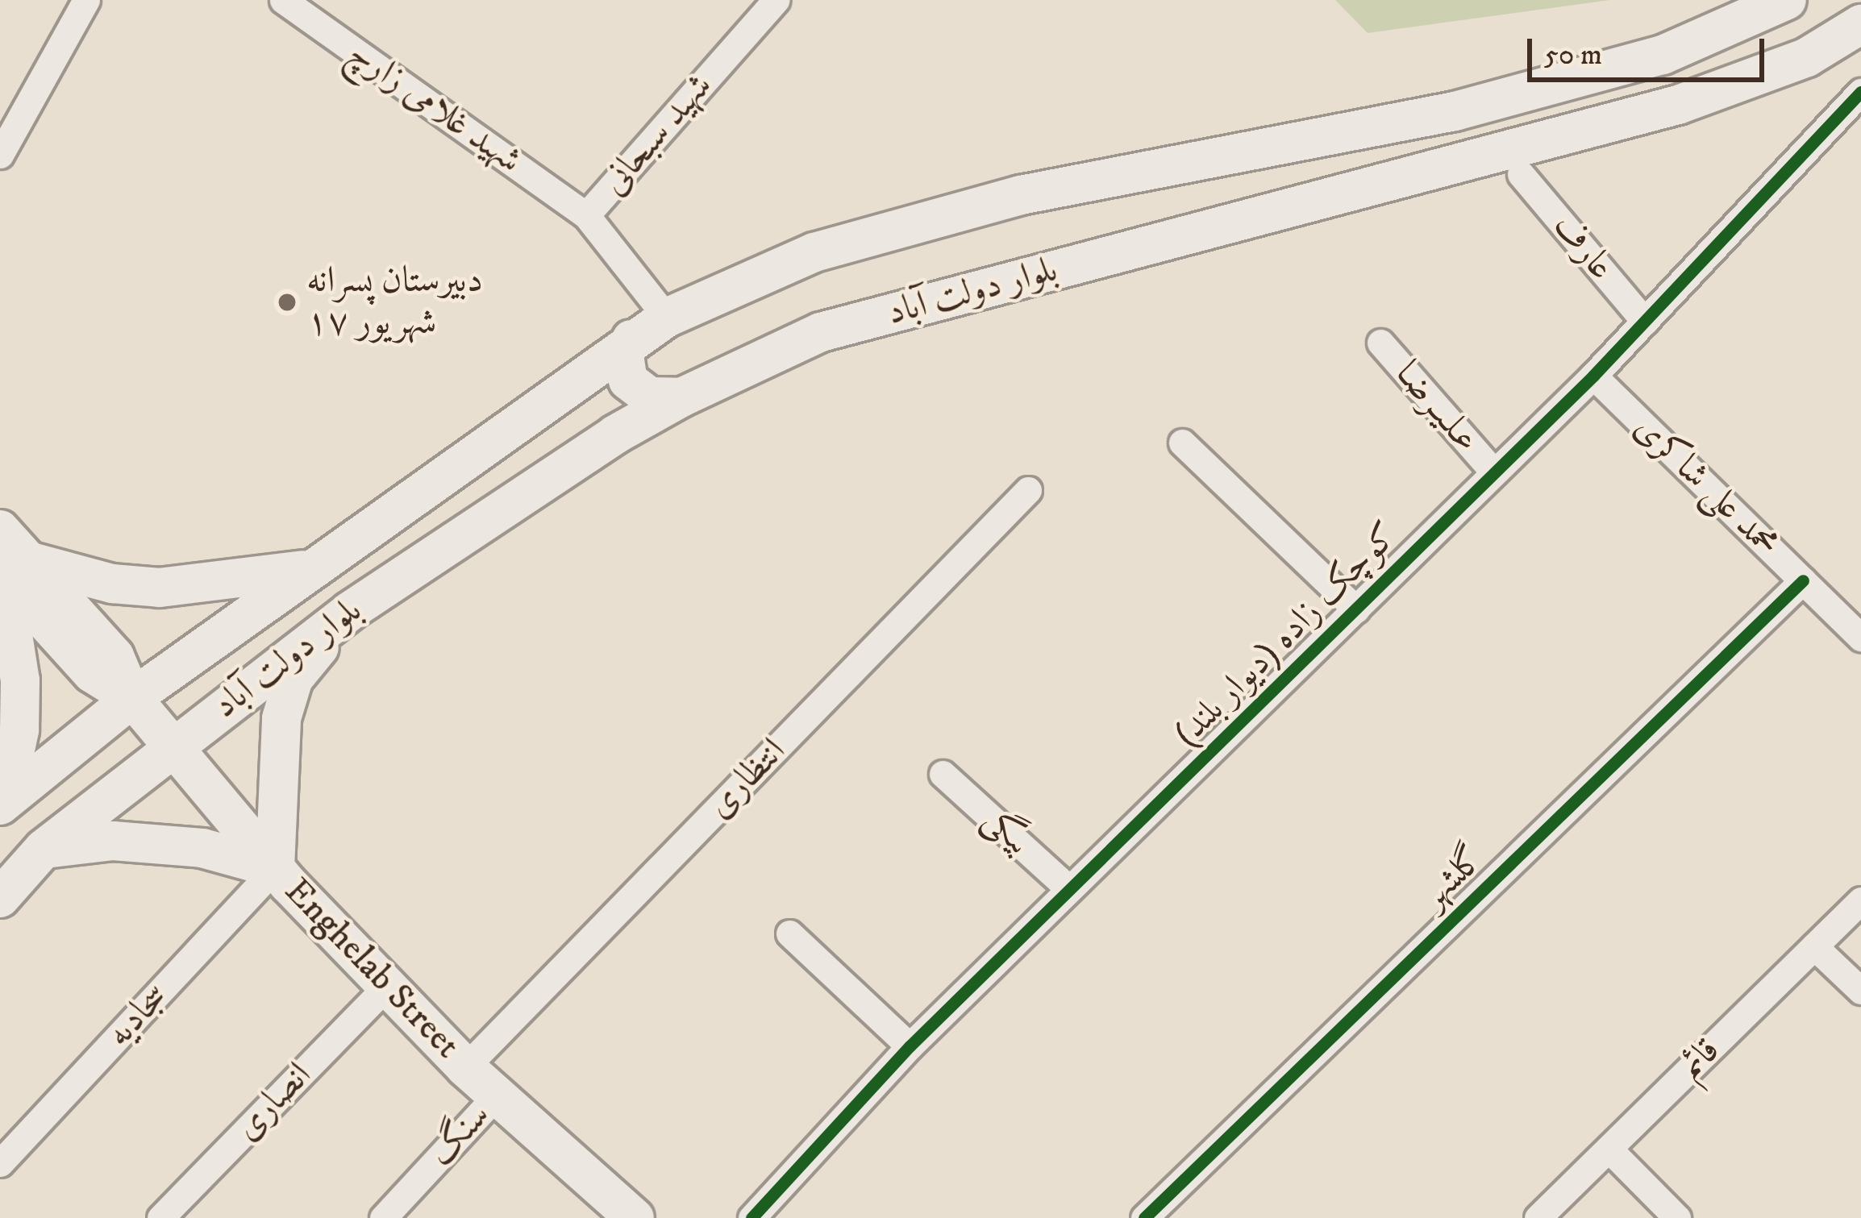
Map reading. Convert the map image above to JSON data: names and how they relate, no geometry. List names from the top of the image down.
{
  "streets": {
    "main road": ["بلوار دولت آباد", "Enghelab Street"],
    "street": [
      "شهید غلامی زارچ",
      "شهید سبحانی",
      "عارف",
      "عـلـیـرضـا",
      "محمد علی شاکری",
      "کوچک زاده (دیوار بلند)",
      "انتظاری",
      "بیگی",
      "گلشهر",
      "سجادیه",
      "قائم",
      "انصاری",
      "سنگ"
    ]
  },
  "crossings": [
    ["شهید غلامی زارچ", "شهید سبحانی"],
    ["شهید سبحانی", "بلوار دولت آباد"],
    ["عارف", "کوچک زاده (دیوار بلند)"],
    ["بلوار دولت آباد", "Enghelab Street"],
    ["عـلـیـرضـا", "کوچک زاده (دیوار بلند)"],
    ["محمد علی شاکری", "کوچک زاده (دیوار بلند)"],
    ["محمد علی شاکری", "گلشهر"],
    ["کوچک زاده (دیوار بلند)", "بیگی"],
    ["انتظاری", "Enghelab Street"],
    ["Enghelab Street", "سجادیه"],
    ["Enghelab Street", "انصاری"],
    ["Enghelab Street", "سنگ"]
  ],
  "places": ["دبیرستان پسرانه ۱۷ شهریور"],
  "scale_bar": "50 m"
}
